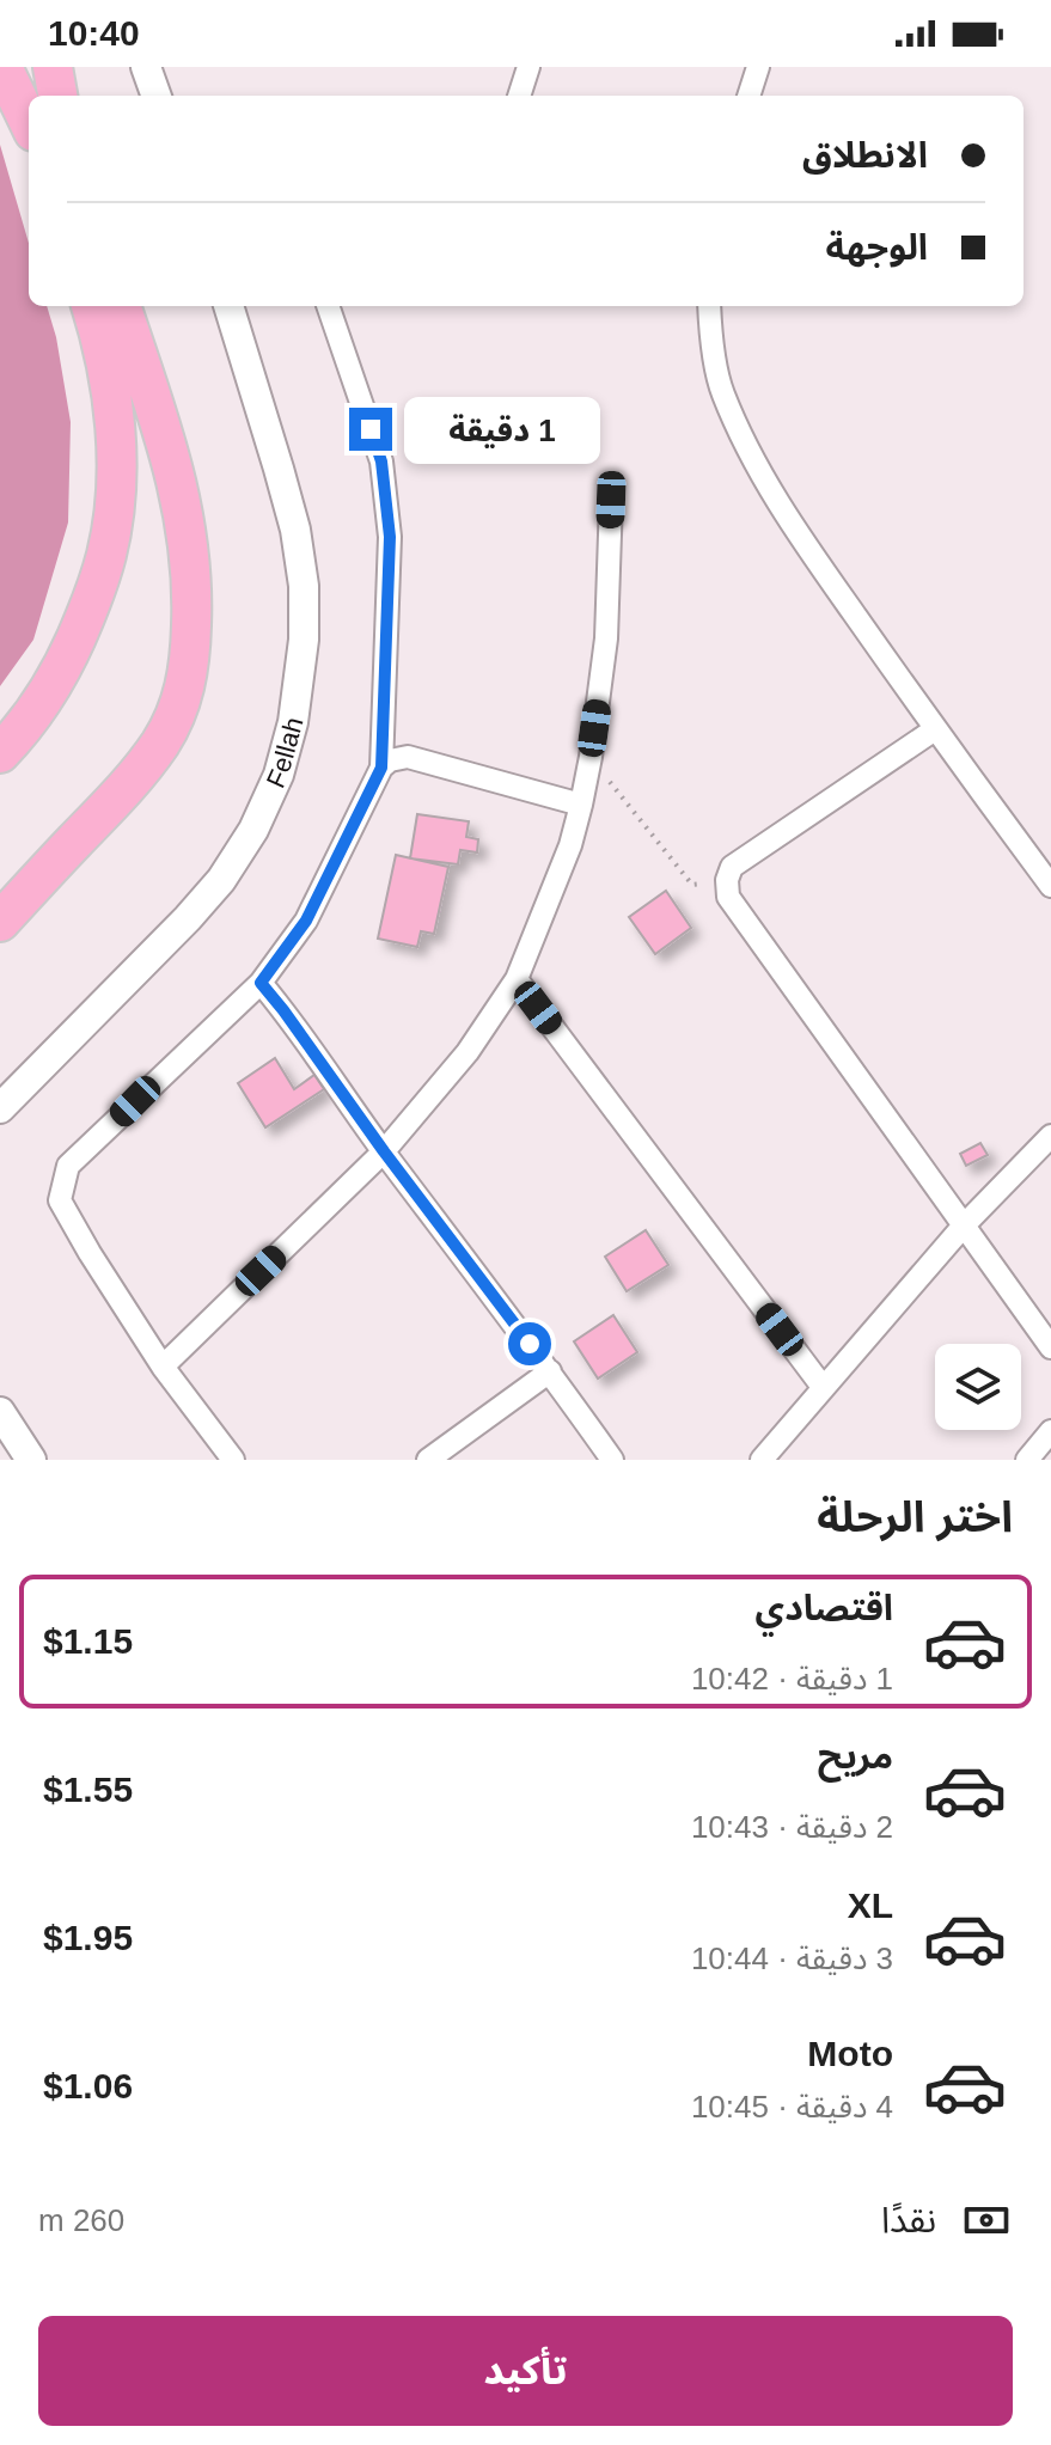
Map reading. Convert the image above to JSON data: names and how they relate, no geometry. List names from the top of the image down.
{
  "streets": {
    "street": ["Fellah"]
  },
  "page": {
    "status": "10:40",
    "banner": ["الانطلاق", "الوجهة"],
    "bubble": "1 دقيقة",
    "heading": "اختر الرحلة",
    "list": [
      {
        "name": "اقتصادي",
        "note": "1 دقيقة · 10:42",
        "value": "$1.15"
      },
      {
        "name": "مريح",
        "note": "2 دقيقة · 10:43",
        "value": "$1.55"
      },
      {
        "name": "XL",
        "note": "3 دقيقة · 10:44",
        "value": "$1.95"
      },
      {
        "name": "Moto",
        "note": "4 دقيقة · 10:45",
        "value": "$1.06"
      }
    ],
    "pay": ["نقدًا", "260 m"],
    "buttons": "تأكيد"
  }
}
